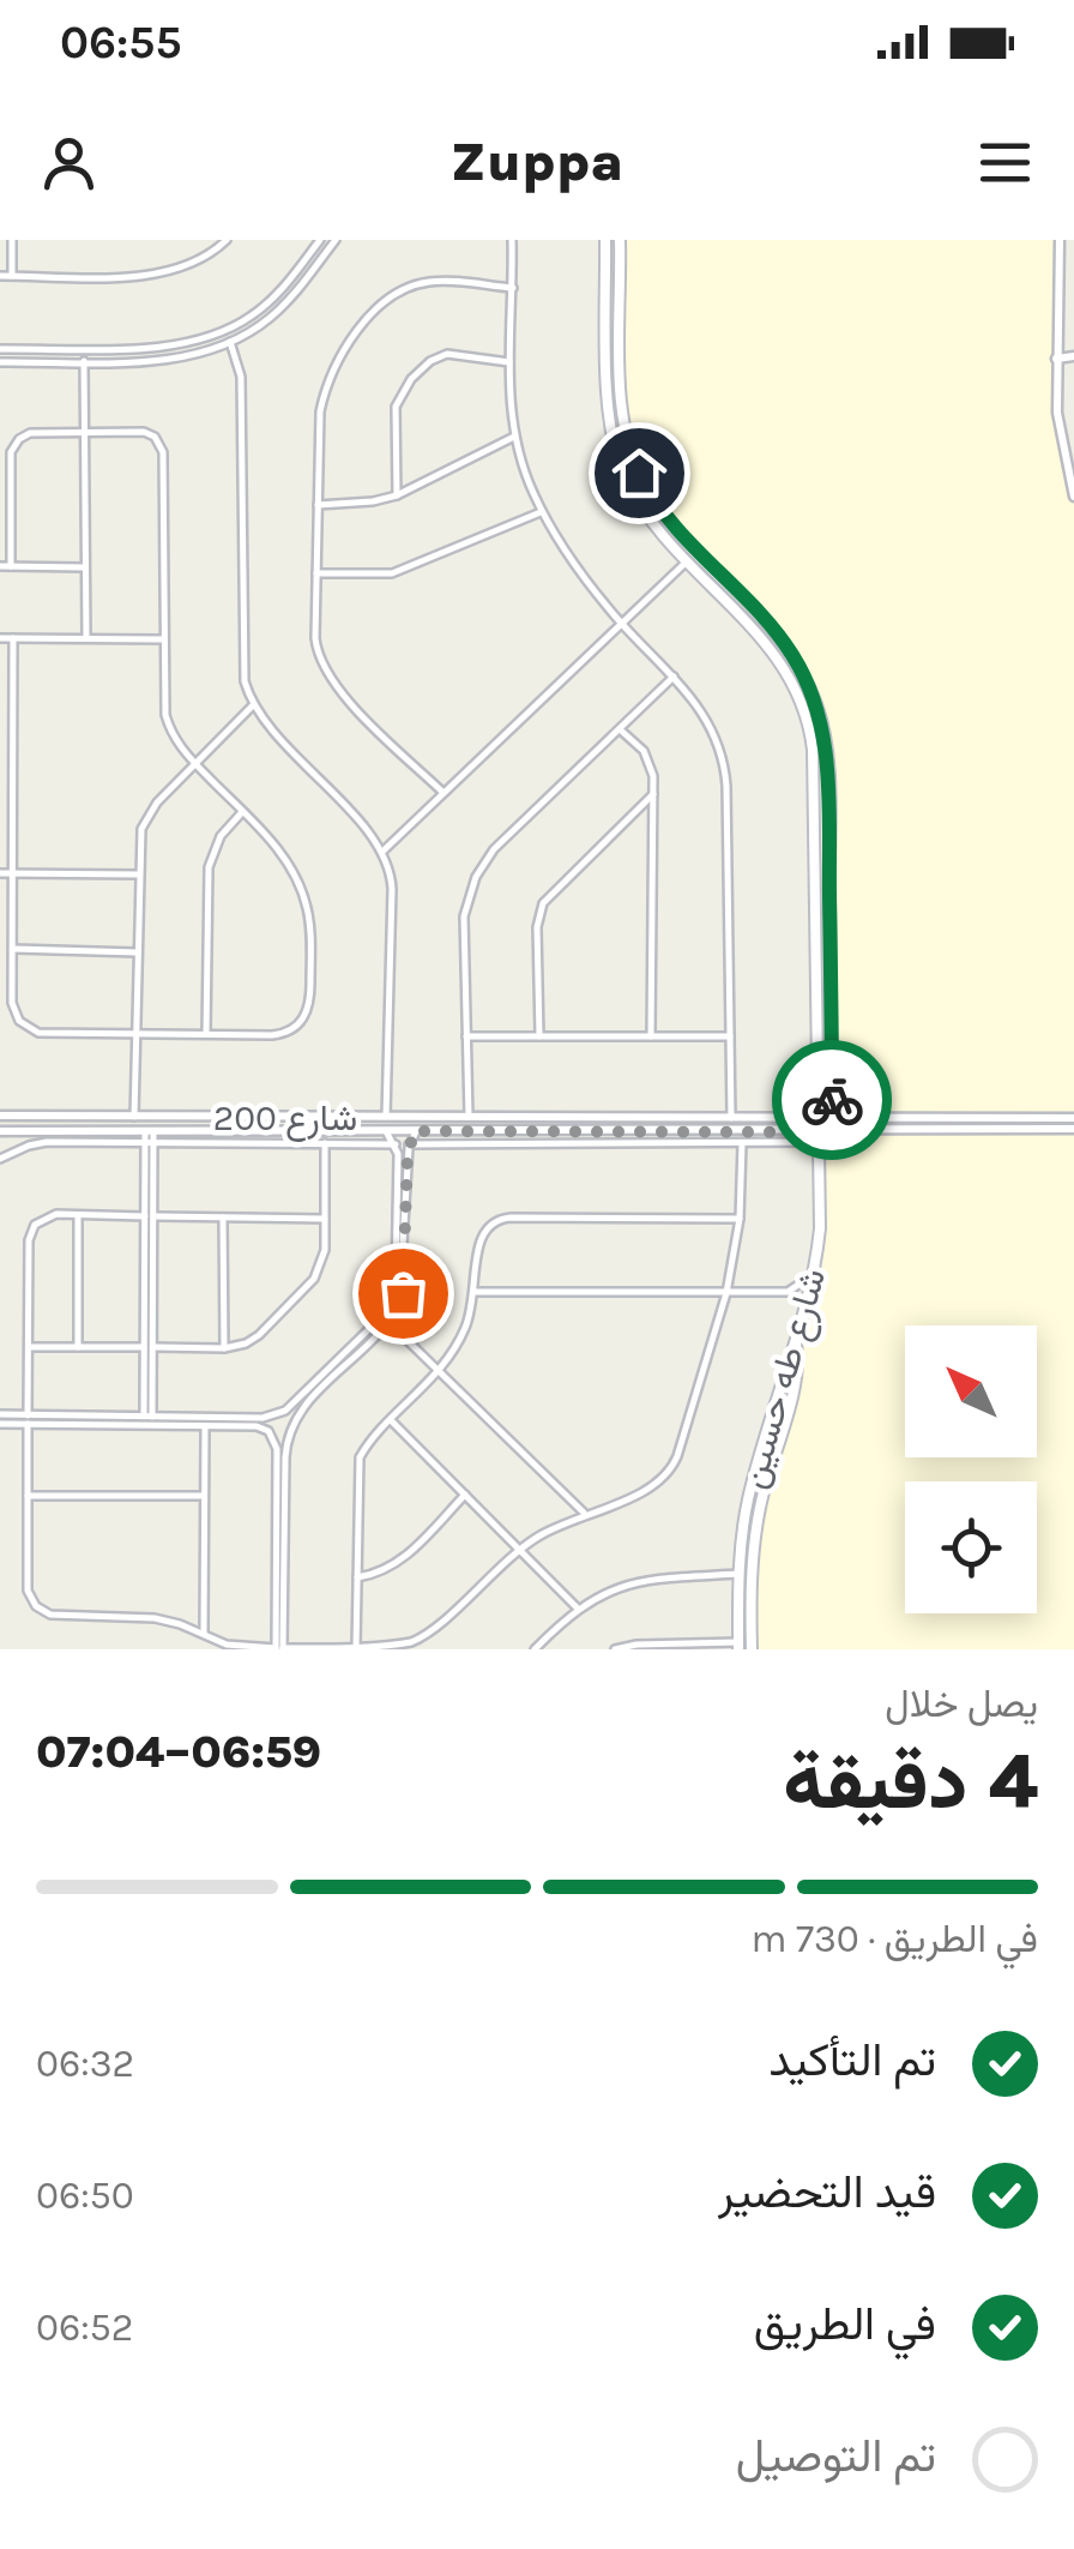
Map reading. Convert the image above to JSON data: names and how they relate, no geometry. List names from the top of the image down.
{
  "streets": {
    "main road": ["شارع طه حسين"],
    "street": ["شارع 200"]
  },
  "crossings": [
    ["شارع 200", "شارع طه حسين"]
  ],
  "north": "top left",
  "page": {
    "status": "06:55",
    "header": "Zuppa",
    "heading": ["4 دقيقة", "يصل خلال", "06:59–07:04"],
    "bar": "في الطريق · 730 m",
    "list": [
      ["تم التأكيد", "06:32"],
      ["قيد التحضير", "06:50"],
      ["في الطريق", "06:52"],
      "تم التوصيل"
    ]
  }
}
